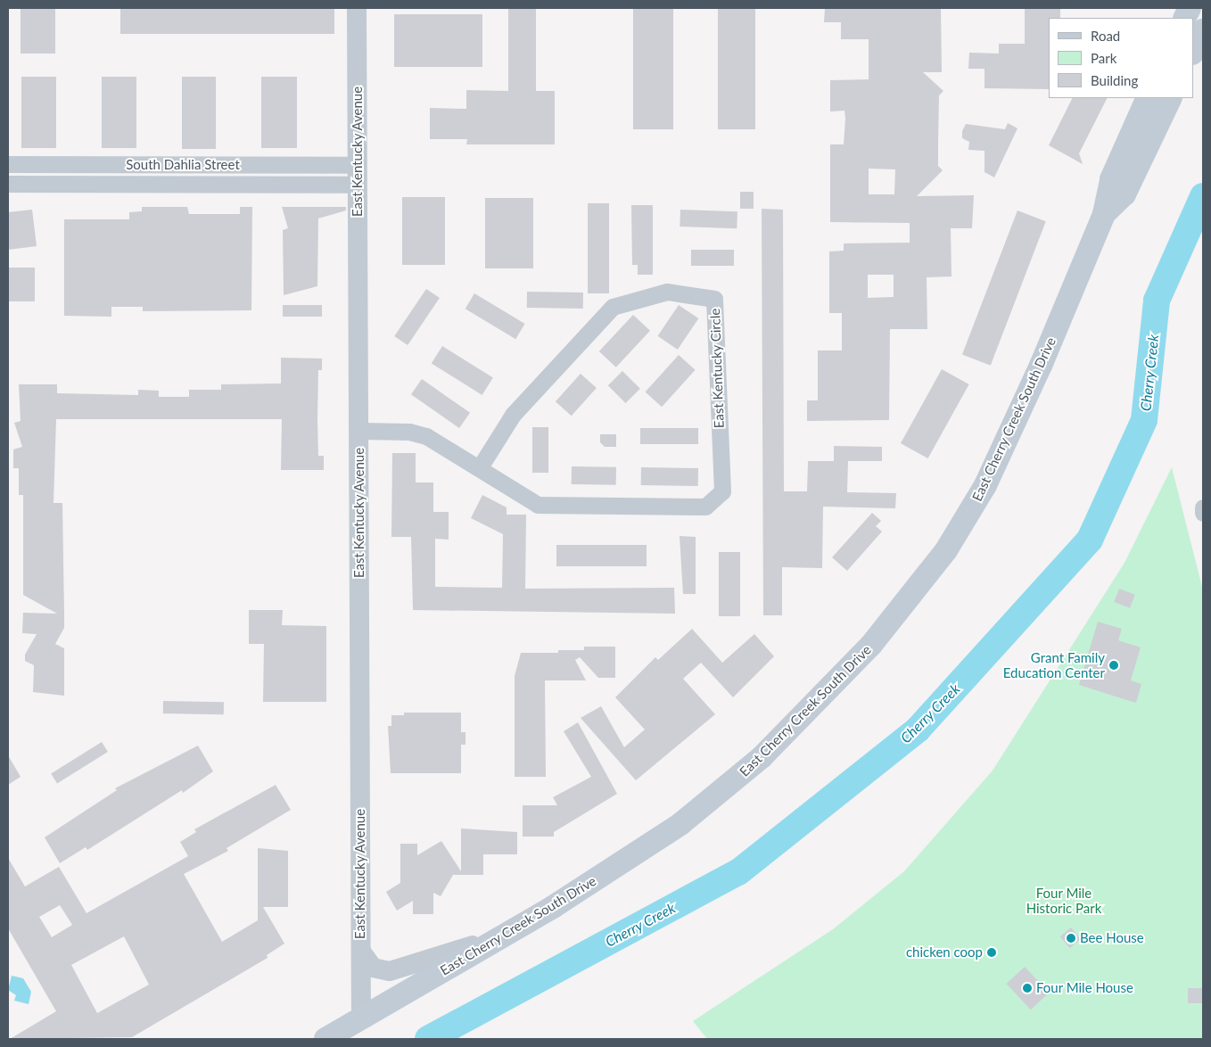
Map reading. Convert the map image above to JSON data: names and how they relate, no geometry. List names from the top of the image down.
{
  "streets": {
    "main road": ["East Cherry Creek South Drive"],
    "street": ["East Kentucky Avenue", "South Dahlia Street", "East Kentucky Circle"]
  },
  "crossings": [
    ["East Kentucky Avenue", "South Dahlia Street"],
    ["East Kentucky Avenue", "East Kentucky Circle"],
    ["East Kentucky Avenue", "East Cherry Creek South Drive"]
  ],
  "water": ["Cherry Creek"],
  "parks": ["Four Mile Historic Park"],
  "places": [
    "Grant Family Education Center",
    "Bee House",
    "chicken coop",
    "Four Mile House"
  ],
  "legend": ["Road", "Park", "Building"]
}
